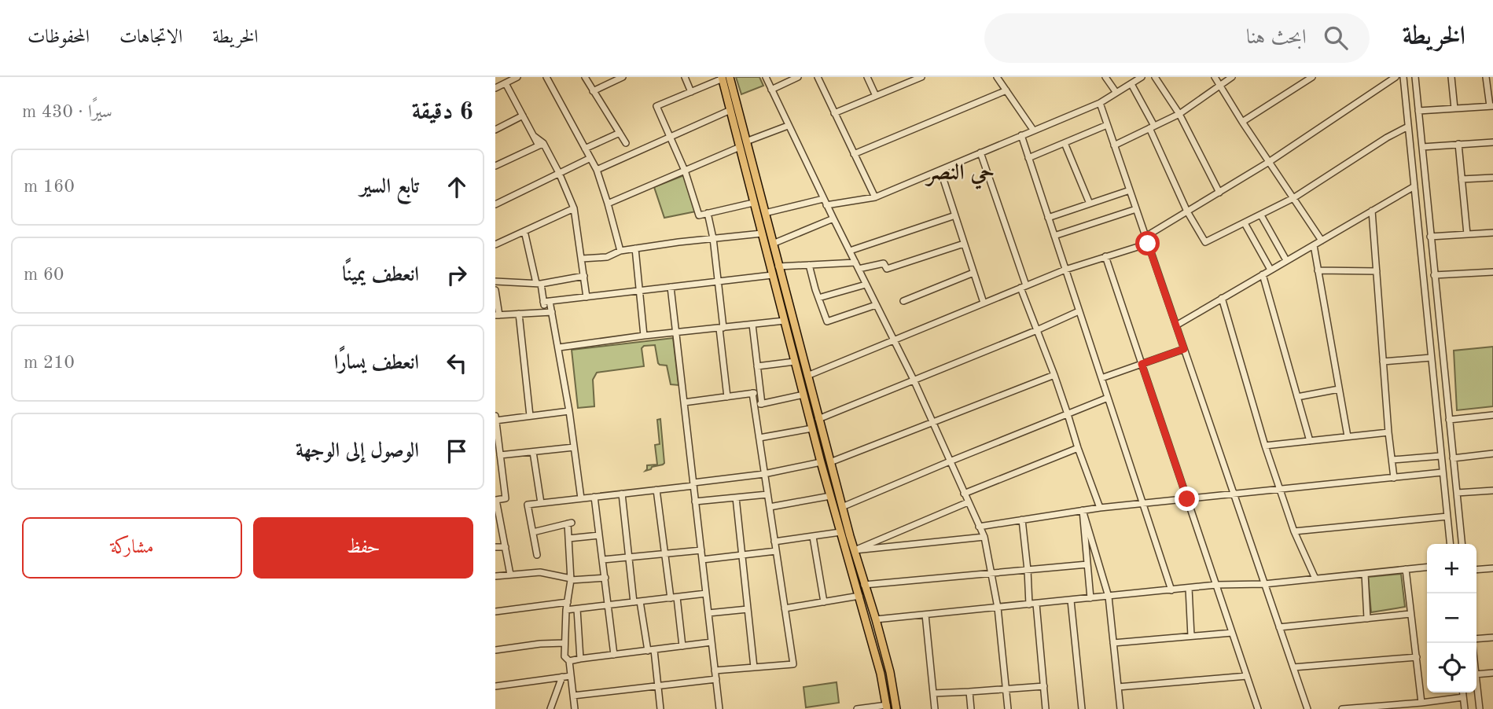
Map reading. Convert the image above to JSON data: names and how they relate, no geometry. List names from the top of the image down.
{
  "districts": ["حي النصر"],
  "page": {
    "header": "الخريطة",
    "search": "ابحث هنا",
    "nav": ["الخريطة", "الاتجاهات", "المحفوظات"],
    "heading": ["6 دقيقة", "سيرًا · 430 m"],
    "list": [
      ["تابع السير", "160 m"],
      ["انعطف يمينًا", "60 m"],
      ["انعطف يسارًا", "210 m"],
      "الوصول إلى الوجهة"
    ],
    "buttons": ["حفظ", "مشاركة"],
    "map_buttons": ["+", "−"]
  }
}
